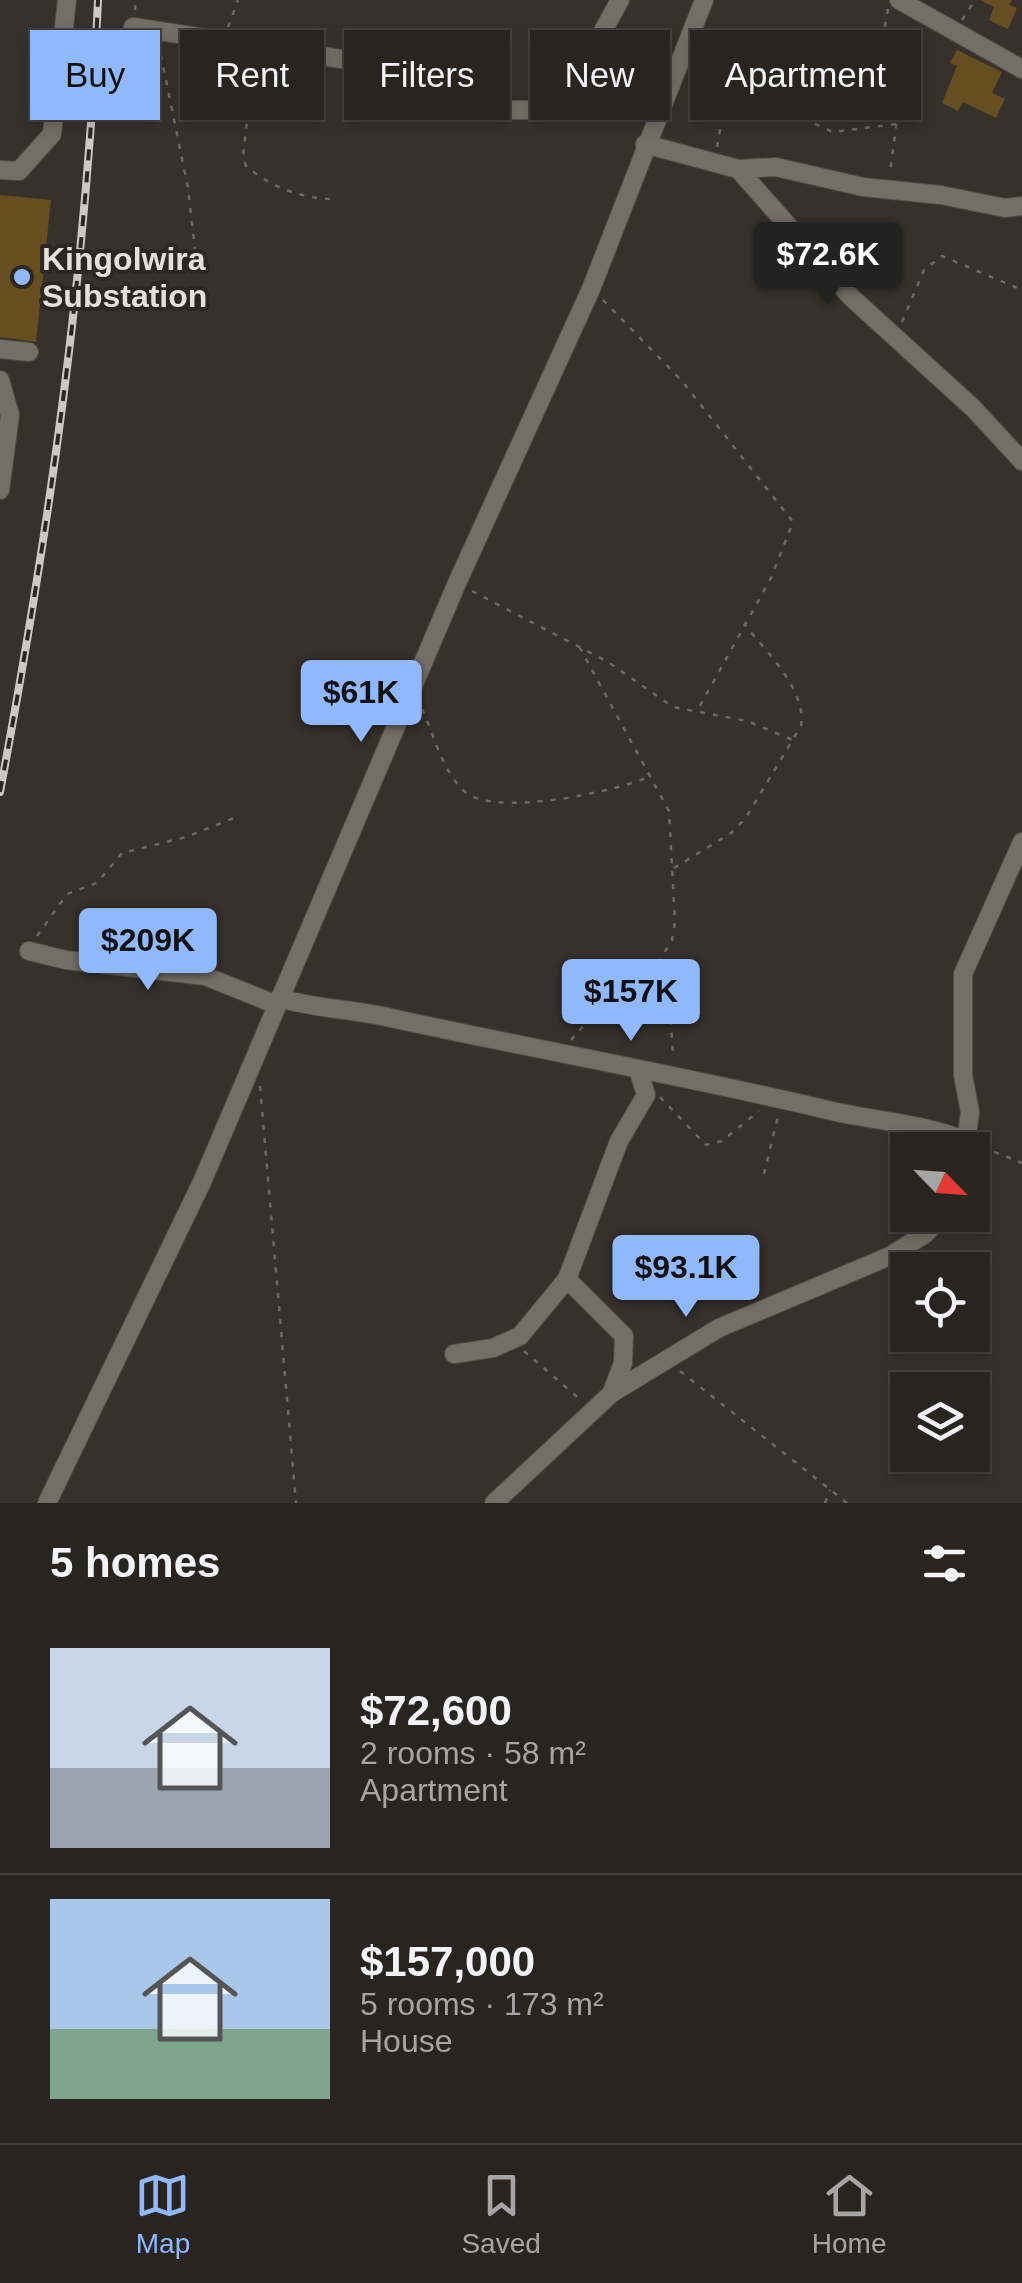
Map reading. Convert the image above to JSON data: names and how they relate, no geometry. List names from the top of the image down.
{
  "places": ["Kingolwira Substation"],
  "north": "bottom right",
  "page": {
    "chip": [
      "Buy",
      "Rent",
      "Filters",
      "New",
      "Apartment"
    ],
    "price": [
      "$72.6K",
      "$61K",
      "$209K",
      "$157K",
      "$93.1K"
    ],
    "heading": "5 homes",
    "list": [
      {
        "name": "$72,600",
        "note": "2 rooms · 58 m² · Apartment"
      },
      {
        "name": "$157,000",
        "note": "5 rooms · 173 m² · House"
      }
    ],
    "tabs": ["Map", "Saved", "Home"]
  }
}
